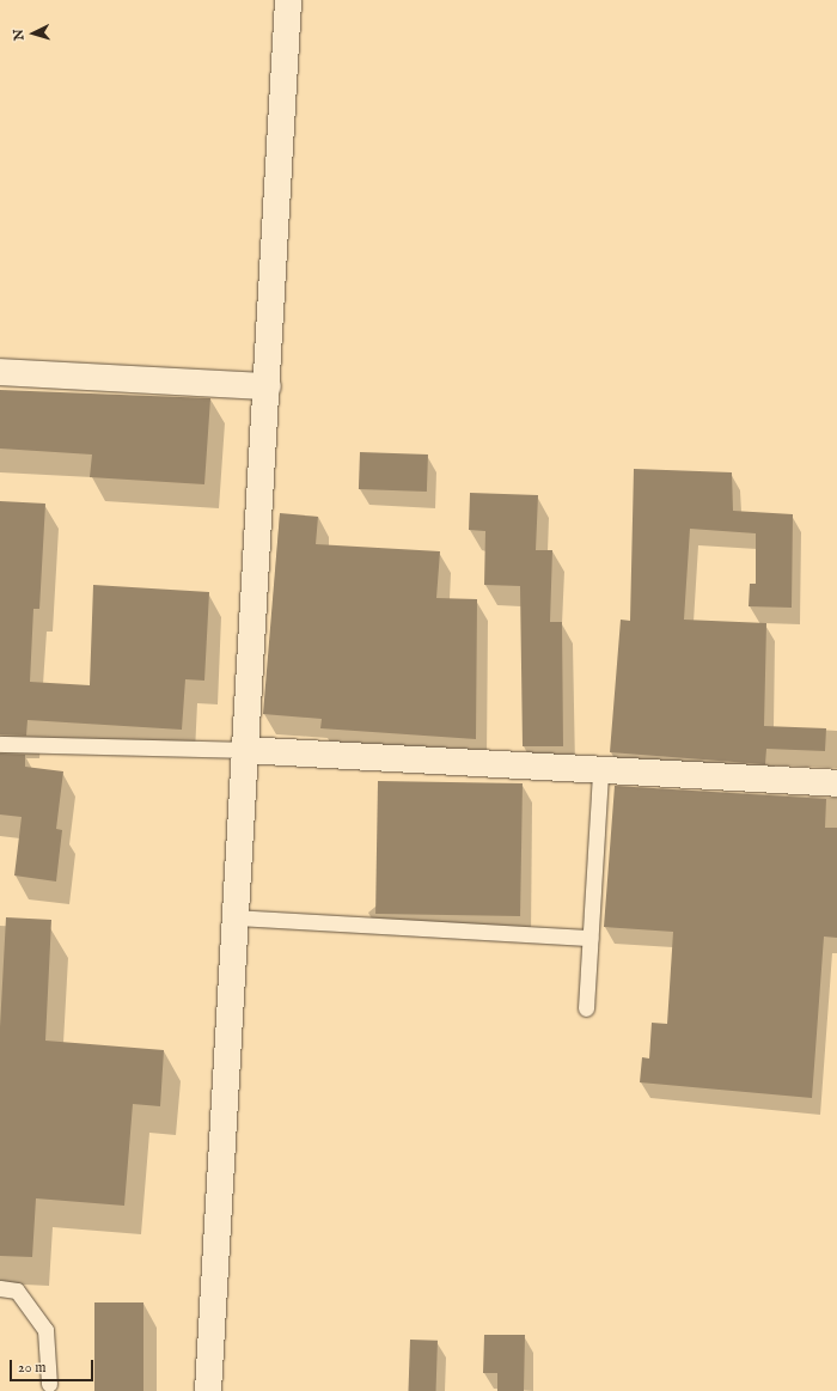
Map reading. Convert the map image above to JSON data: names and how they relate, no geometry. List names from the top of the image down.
{
  "scale_bar": "20 m",
  "north": "left"
}
